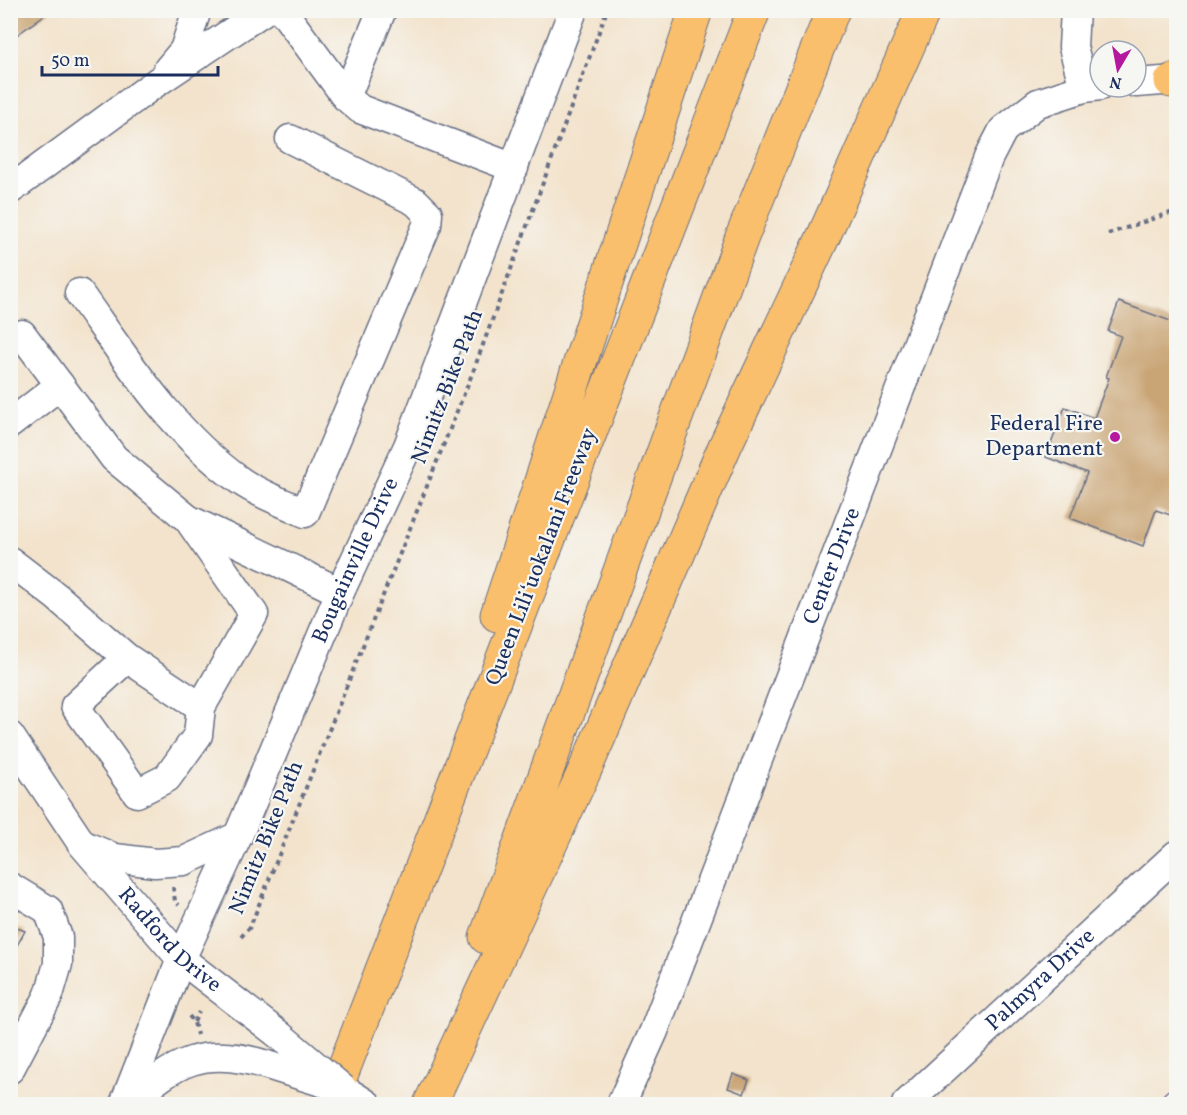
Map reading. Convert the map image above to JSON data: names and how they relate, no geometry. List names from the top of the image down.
{
  "streets": {
    "highway": ["Queen Liliʻuokalani Freeway"],
    "street": [
      "Bougainville Drive",
      "Center Drive",
      "Radford Drive",
      "Palmyra Drive"
    ],
    "path": ["Nimitz Bike Path"]
  },
  "crossings": [
    ["Queen Liliʻuokalani Freeway", "Radford Drive"],
    ["Bougainville Drive", "Radford Drive"]
  ],
  "places": ["Federal Fire Department"],
  "scale_bar": "50 m",
  "north": "bottom"
}
